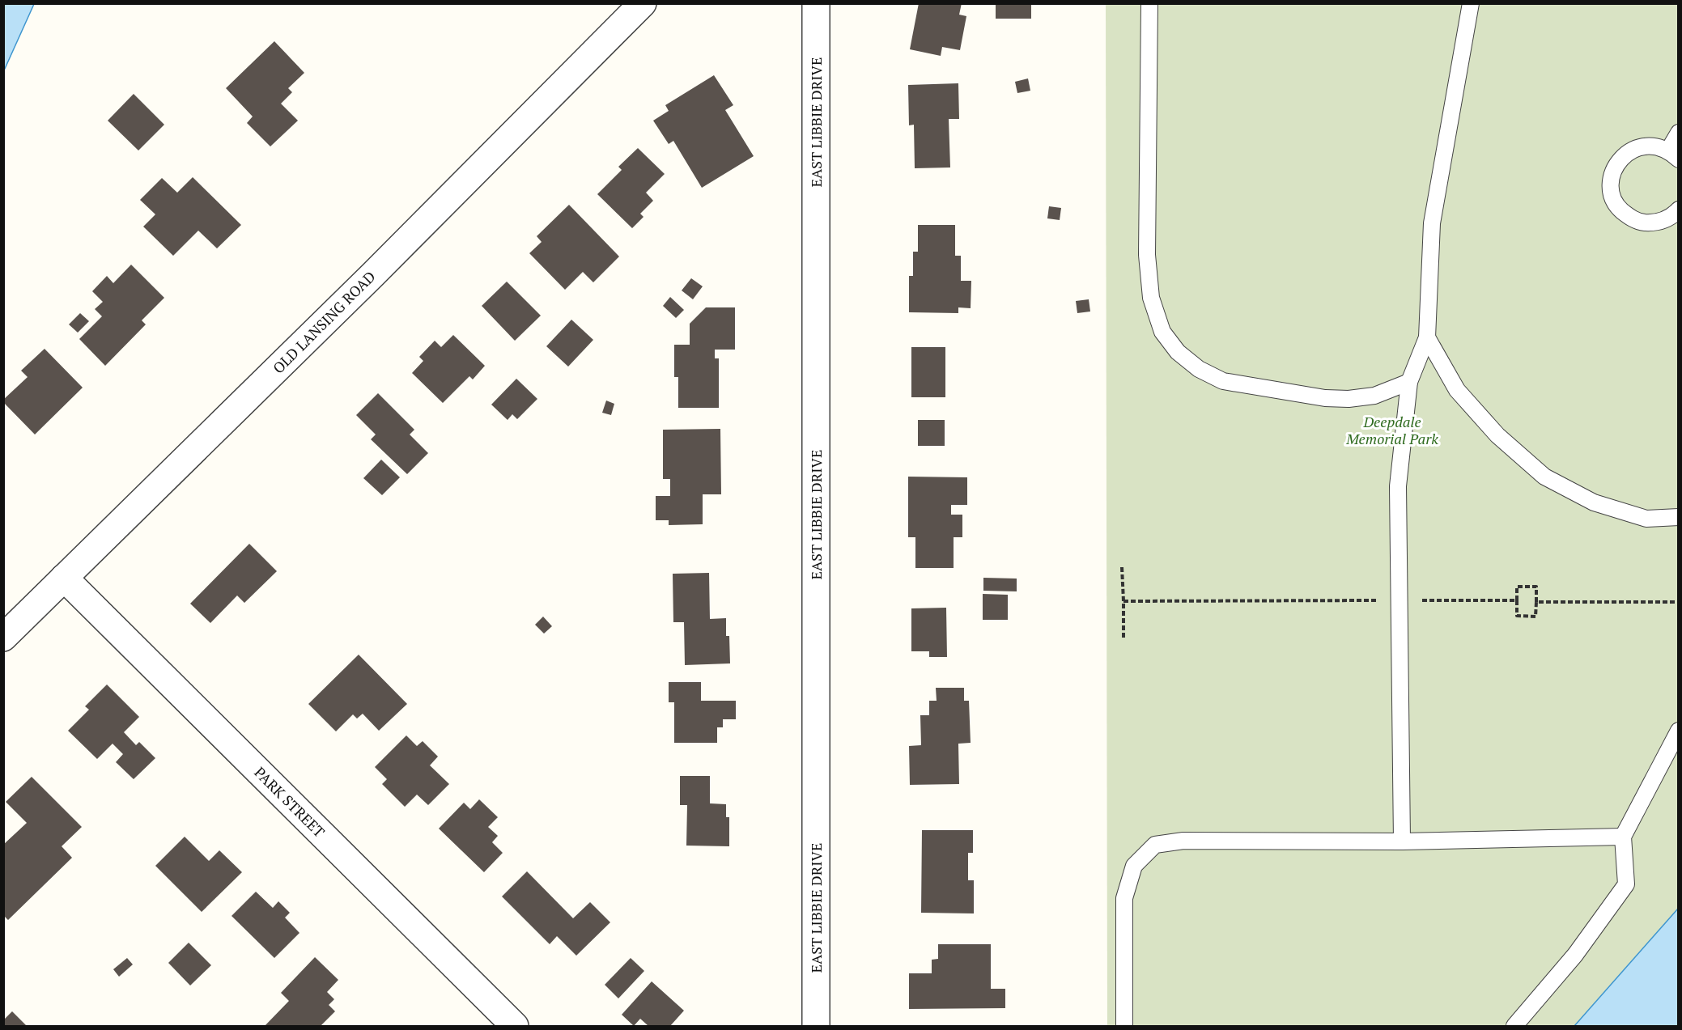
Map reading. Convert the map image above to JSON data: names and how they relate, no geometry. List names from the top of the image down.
{
  "streets": {
    "street": ["EAST LIBBIE DRIVE", "OLD LANSING ROAD", "PARK STREET"]
  },
  "crossings": [
    ["OLD LANSING ROAD", "PARK STREET"]
  ],
  "parks": ["Deepdale Memorial Park"]
}
